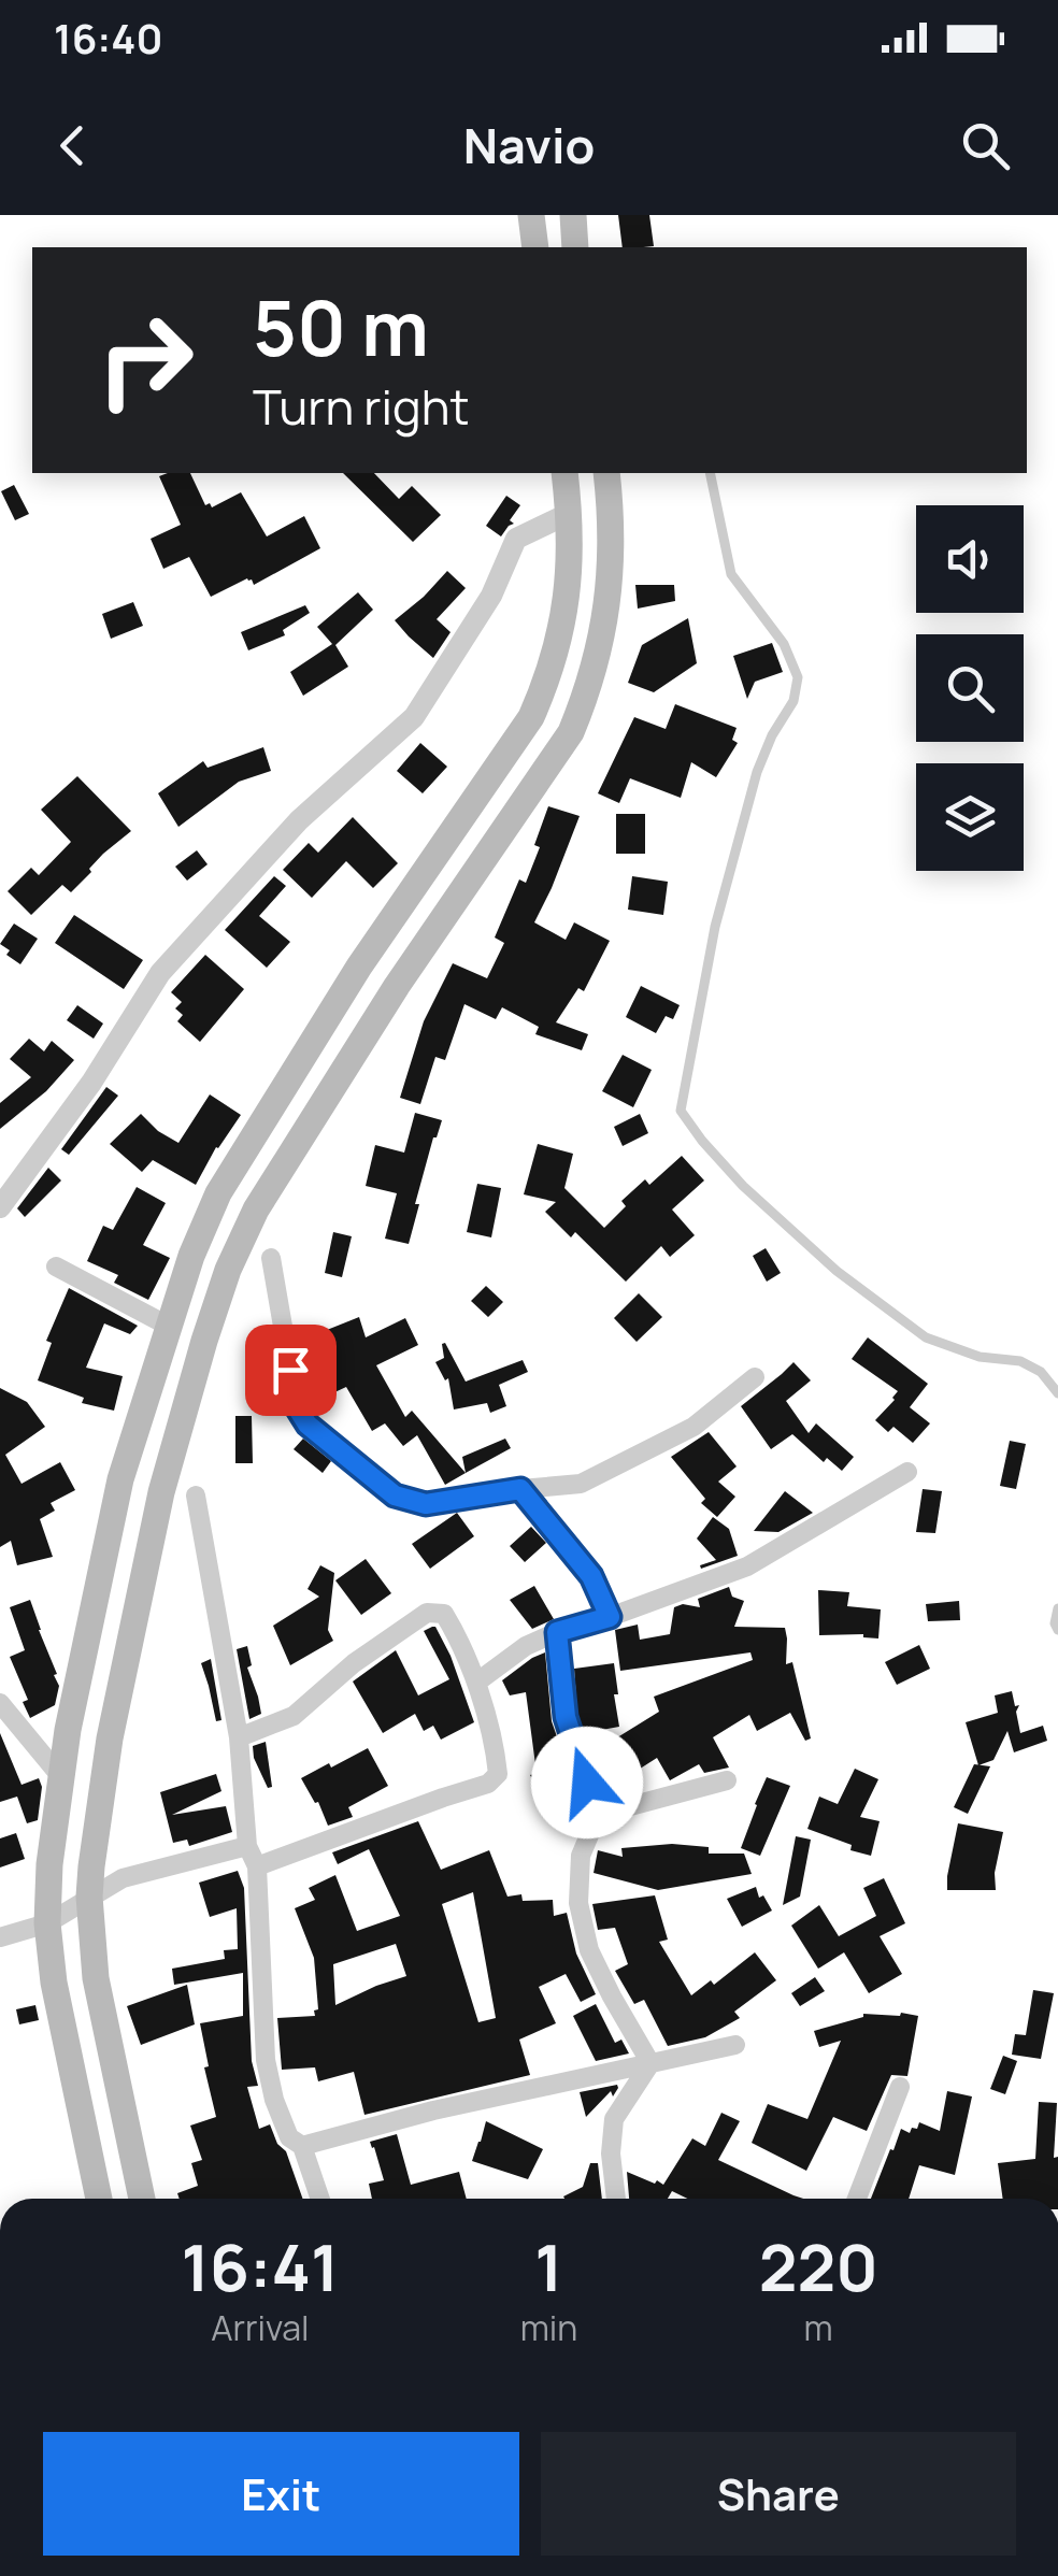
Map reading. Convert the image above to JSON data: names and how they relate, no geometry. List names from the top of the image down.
{
  "page": {
    "status": "16:40",
    "header": "Navio",
    "turn": ["50 m", "Turn right"],
    "eta": [
      "16:41",
      "Arrival",
      "1",
      "min",
      "220",
      "m"
    ],
    "buttons": ["Exit", "Share"]
  }
}
